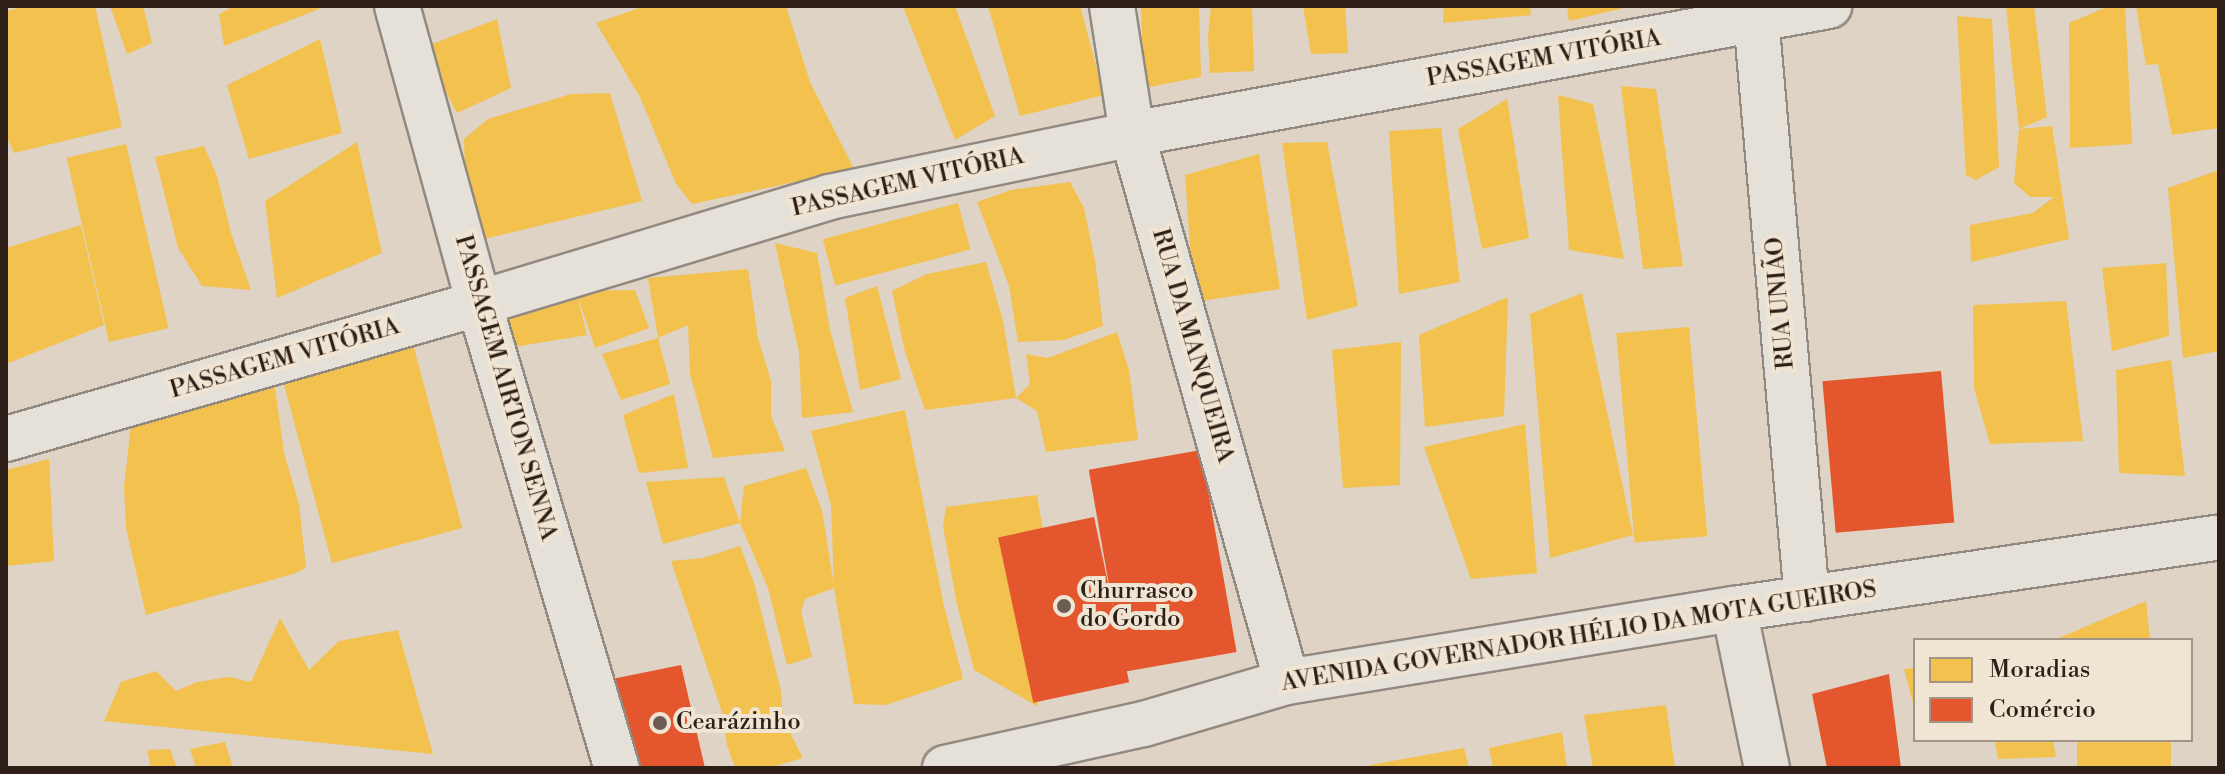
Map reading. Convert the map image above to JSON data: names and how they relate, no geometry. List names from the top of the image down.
{
  "streets": {
    "street": [
      "PASSAGEM VITÓRIA",
      "RUA UNIÃO",
      "RUA DA MANQUEIRA",
      "PASSAGEM AIRTON SENNA",
      "AVENIDA GOVERNADOR HÉLIO DA MOTA GUEIROS"
    ]
  },
  "crossings": [
    ["PASSAGEM VITÓRIA", "RUA UNIÃO"],
    ["PASSAGEM VITÓRIA", "RUA DA MANQUEIRA"],
    ["PASSAGEM VITÓRIA", "PASSAGEM AIRTON SENNA"],
    ["RUA UNIÃO", "AVENIDA GOVERNADOR HÉLIO DA MOTA GUEIROS"],
    ["RUA DA MANQUEIRA", "AVENIDA GOVERNADOR HÉLIO DA MOTA GUEIROS"]
  ],
  "places": ["Churrasco do Gordo", "Cearázinho"],
  "legend": ["Moradias", "Comércio"]
}
